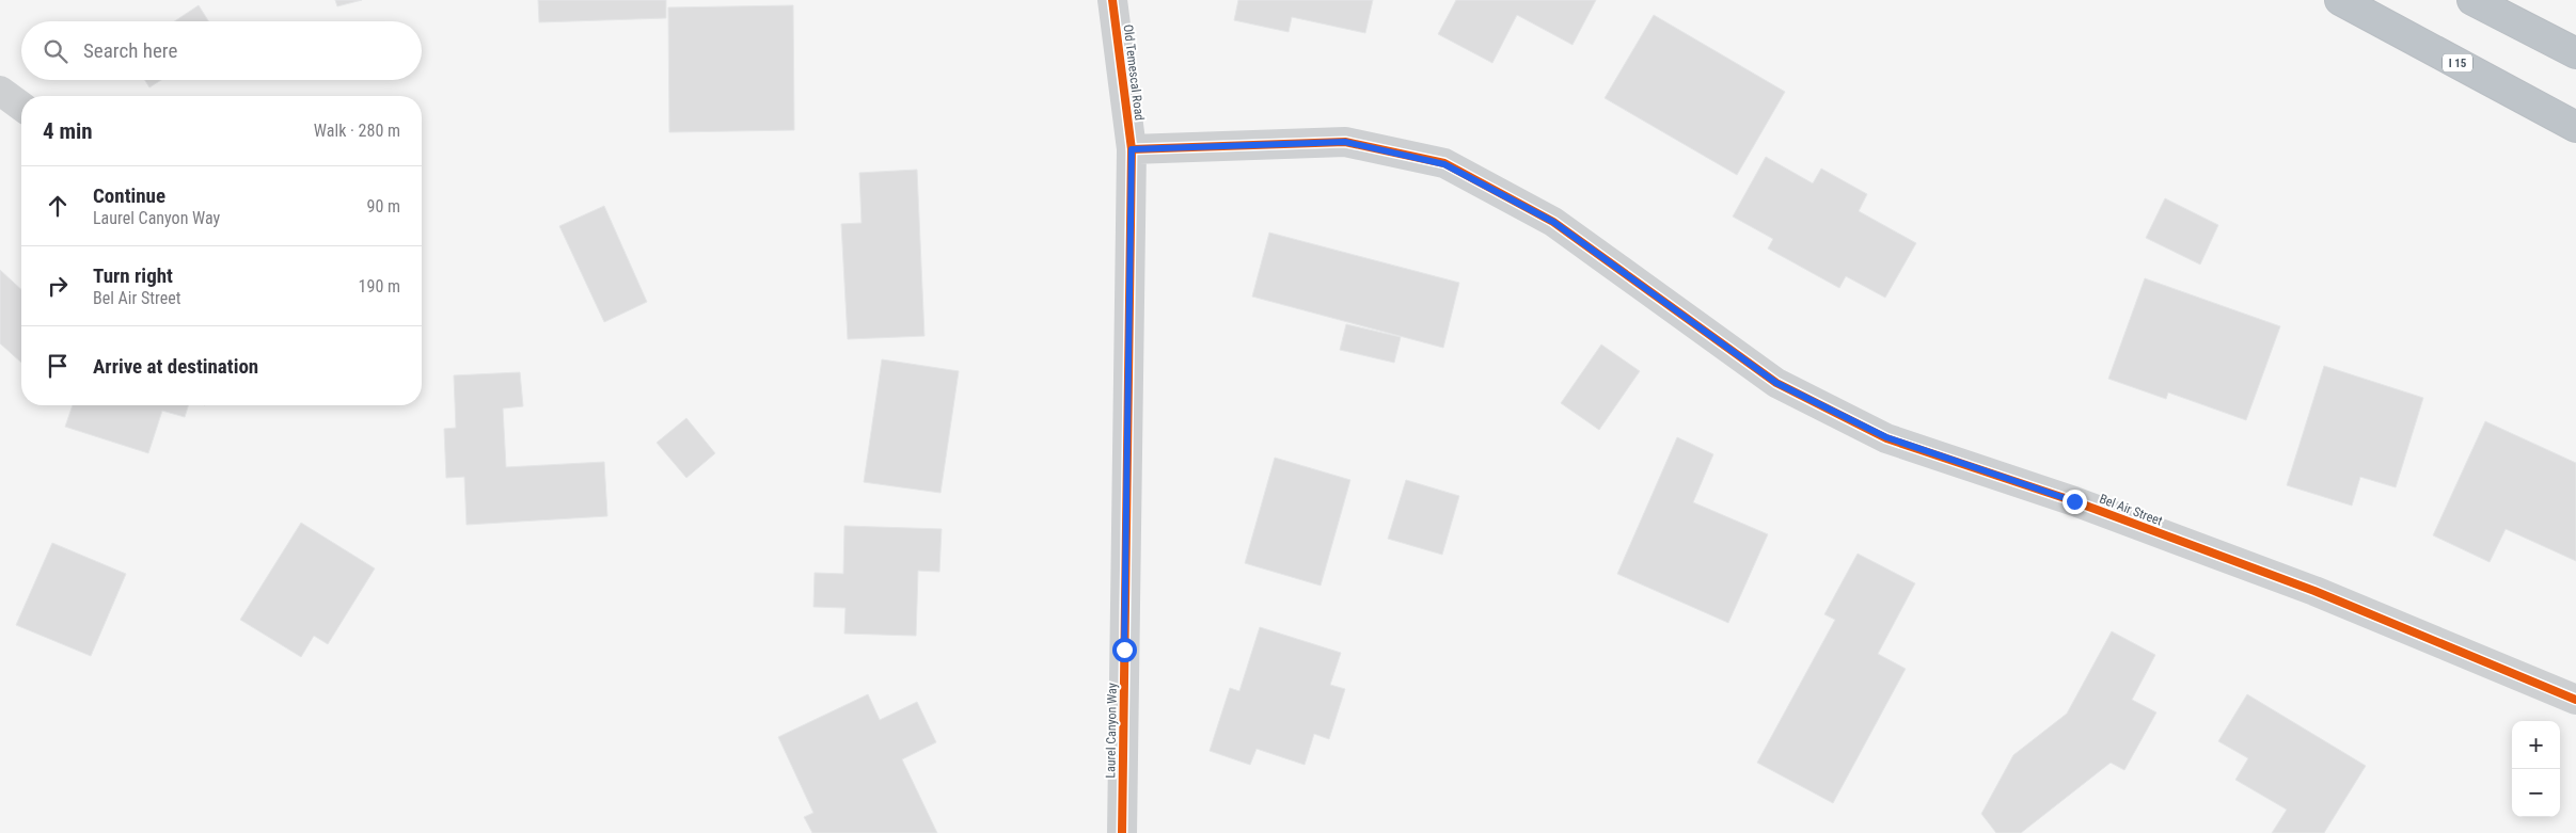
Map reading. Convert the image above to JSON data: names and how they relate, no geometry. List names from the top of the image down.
{
  "streets": {
    "highway": ["I 15"],
    "street": ["Old Temescal Road", "Bel Air Street", "Laurel Canyon Way"]
  },
  "crossings": [
    ["Old Temescal Road", "Bel Air Street"],
    ["Old Temescal Road", "Laurel Canyon Way"],
    ["Bel Air Street", "Laurel Canyon Way"]
  ],
  "page": {
    "search": "Search here",
    "heading": ["4 min", "Walk · 280 m"],
    "list": [
      ["Continue", "Laurel Canyon Way", "90 m"],
      ["Turn right", "Bel Air Street", "190 m"],
      "Arrive at destination"
    ],
    "map_buttons": ["+", "−"]
  }
}
